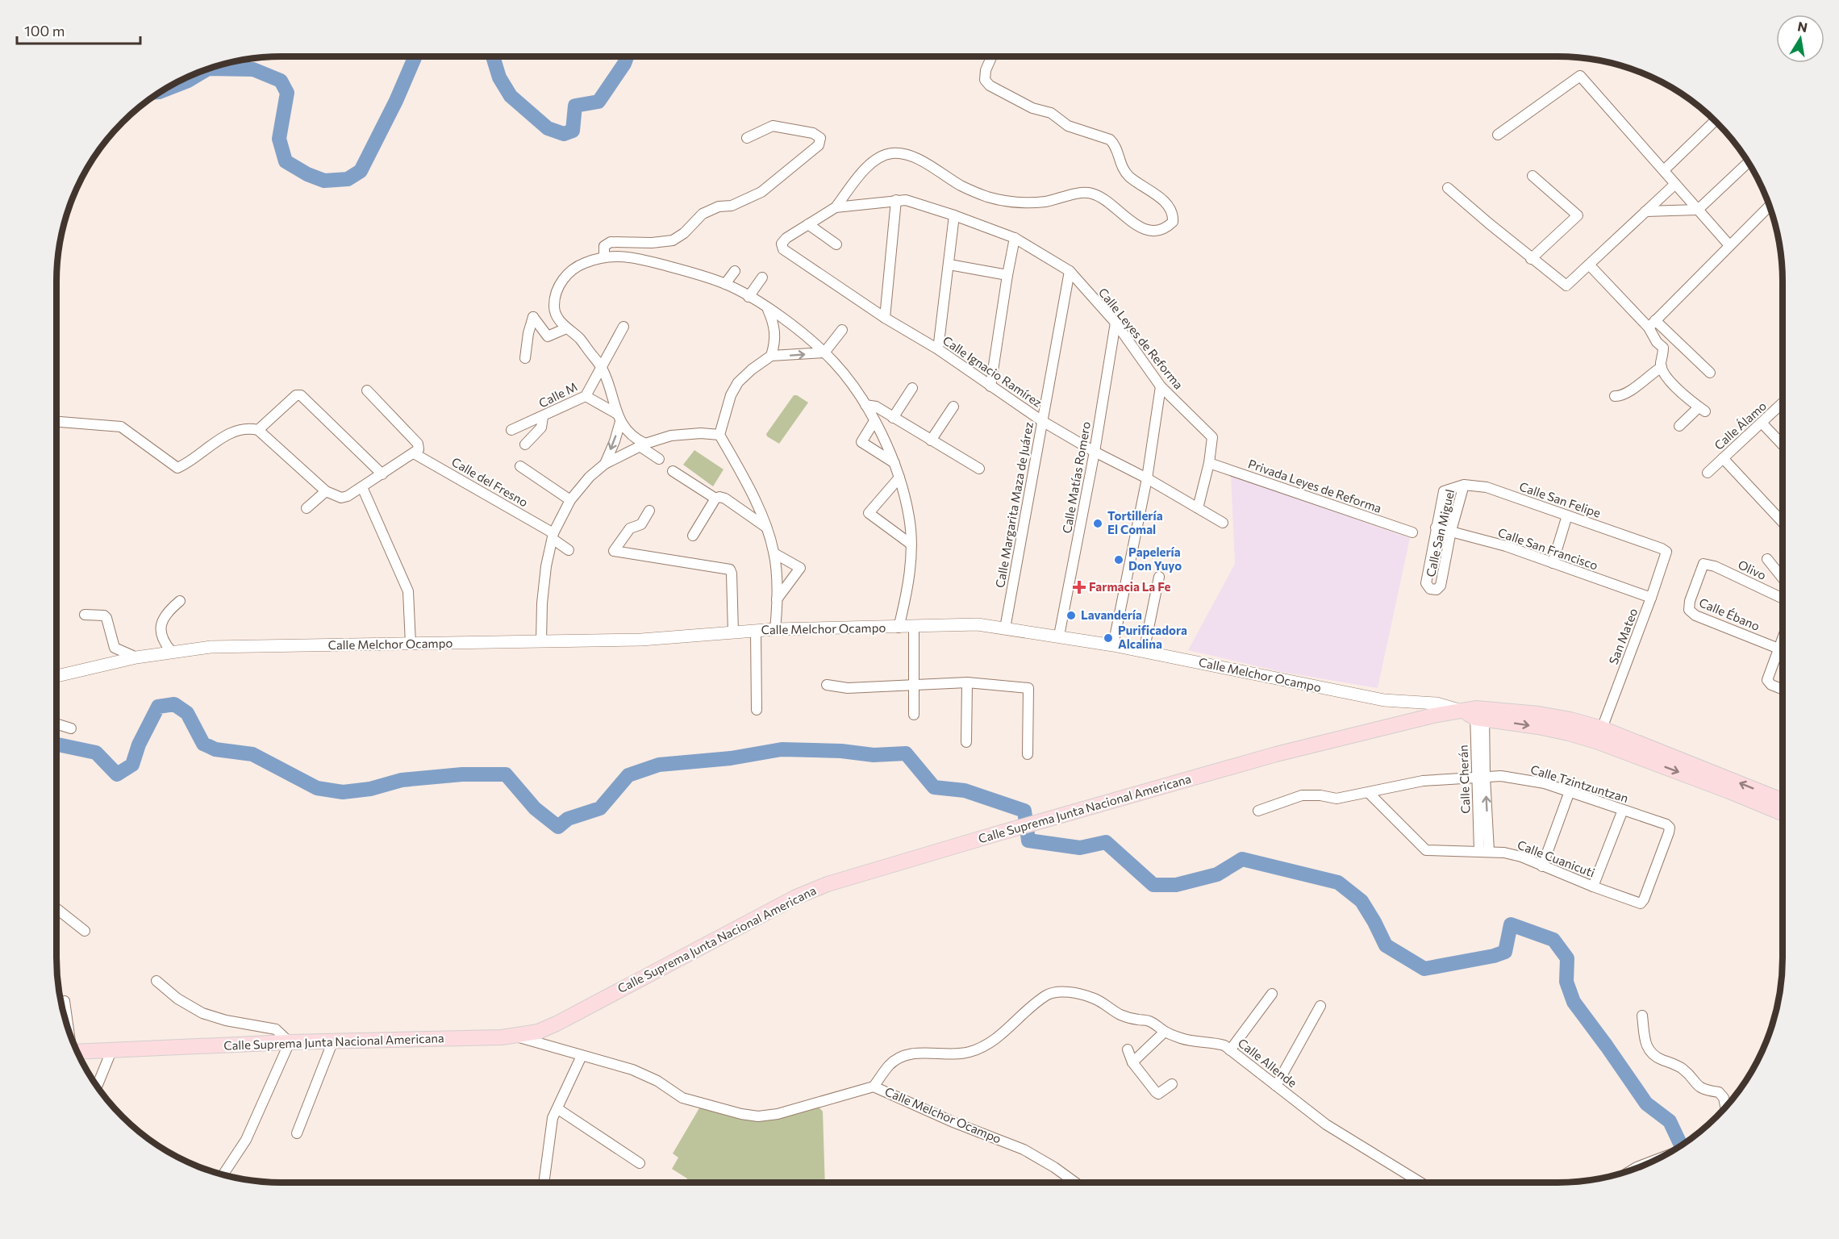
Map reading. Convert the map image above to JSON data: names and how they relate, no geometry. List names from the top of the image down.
{
  "streets": {
    "main road": ["Calle Suprema Junta Nacional Americana"],
    "street": [
      "Calle Leyes de Reforma",
      "Calle Ignacio Ramírez",
      "Calle M",
      "Calle Álamo",
      "Calle Matías Romero",
      "Calle del Fresno",
      "Privada Leyes de Reforma",
      "Calle San Felipe",
      "Calle Margarita Maza de Juárez",
      "Calle San Miguel",
      "Calle San Francisco",
      "Olivo",
      "Calle Ébano",
      "Calle Melchor Ocampo",
      "San Mateo",
      "Calle Cherán",
      "Calle Tzintzuntzan",
      "Calle Cuanicuti",
      "Calle Allende"
    ]
  },
  "crossings": [
    ["Calle Leyes de Reforma", "Calle Ignacio Ramírez"],
    ["Calle Leyes de Reforma", "Calle Matías Romero"],
    ["Calle Leyes de Reforma", "Privada Leyes de Reforma"],
    ["Calle Leyes de Reforma", "Calle Margarita Maza de Juárez"],
    ["Calle Ignacio Ramírez", "Calle Matías Romero"],
    ["Calle Ignacio Ramírez", "Calle Margarita Maza de Juárez"],
    ["Calle Matías Romero", "Calle Melchor Ocampo"],
    ["Calle San Felipe", "Calle San Miguel"],
    ["Calle San Felipe", "Calle San Francisco"],
    ["Calle San Felipe", "San Mateo"],
    ["Calle Margarita Maza de Juárez", "Calle Melchor Ocampo"],
    ["Calle San Miguel", "Calle San Francisco"],
    ["Calle San Francisco", "San Mateo"],
    ["Olivo", "Calle Ébano"],
    ["Calle Melchor Ocampo", "Calle Cherán"],
    ["Calle Melchor Ocampo", "Calle Suprema Junta Nacional Americana"],
    ["Calle Melchor Ocampo", "Calle Allende"],
    ["San Mateo", "Calle Suprema Junta Nacional Americana"],
    ["Calle Cherán", "Calle Tzintzuntzan"],
    ["Calle Cherán", "Calle Suprema Junta Nacional Americana"],
    ["Calle Cherán", "Calle Cuanicuti"],
    ["Calle Tzintzuntzan", "Calle Cuanicuti"]
  ],
  "places": {
    "other": [
      "Tortillería El Comal",
      "Papelería Don Yuyo",
      "Lavandería",
      "Purificadora Alcalina"
    ],
    "health": ["Farmacia La Fe"]
  },
  "scale_bar": "100 m",
  "north": "top"
}
